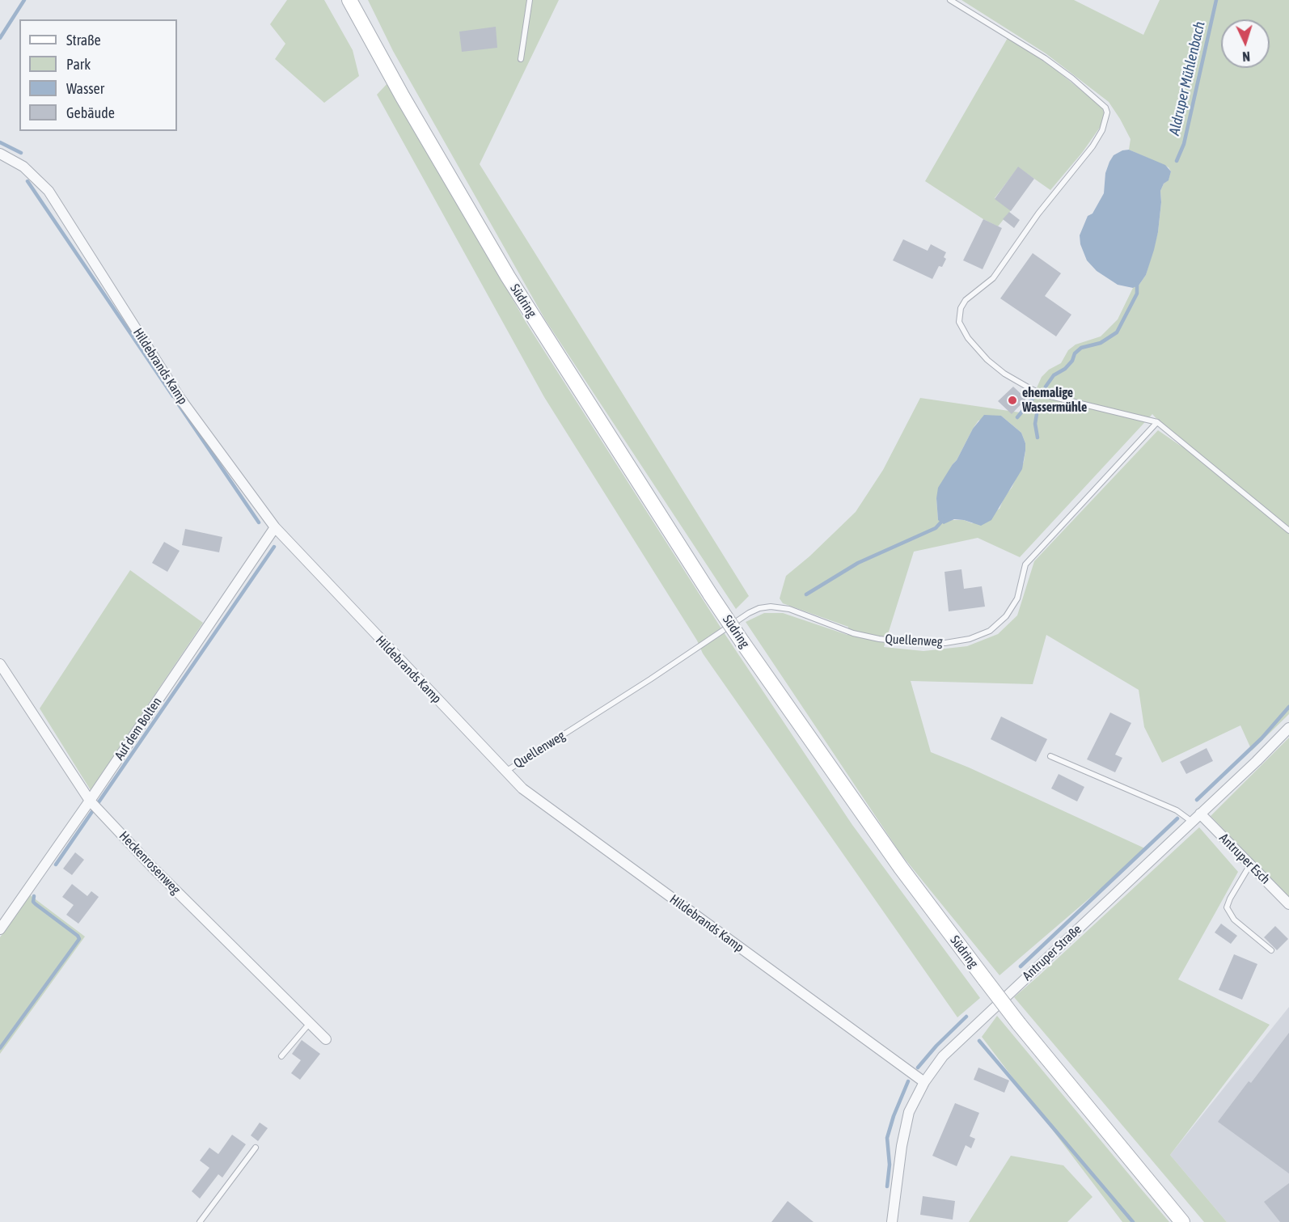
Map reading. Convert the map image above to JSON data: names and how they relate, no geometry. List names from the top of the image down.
{
  "streets": {
    "main road": ["Südring"],
    "street": [
      "Hildebrands Kamp",
      "Auf dem Bolten",
      "Antruper Esch",
      "Heckenrosenweg",
      "Antruper Straße"
    ],
    "lane": ["Quellenweg"]
  },
  "crossings": [
    ["Hildebrands Kamp", "Quellenweg"],
    ["Hildebrands Kamp", "Auf dem Bolten"],
    ["Hildebrands Kamp", "Antruper Straße"],
    ["Auf dem Bolten", "Heckenrosenweg"],
    ["Antruper Esch", "Antruper Straße"]
  ],
  "water": ["Aldruper Mühlenbach"],
  "places": ["ehemalige Wassermühle"],
  "legend": [
    "Straße",
    "Park",
    "Wasser",
    "Gebäude"
  ],
  "north": "bottom"
}
